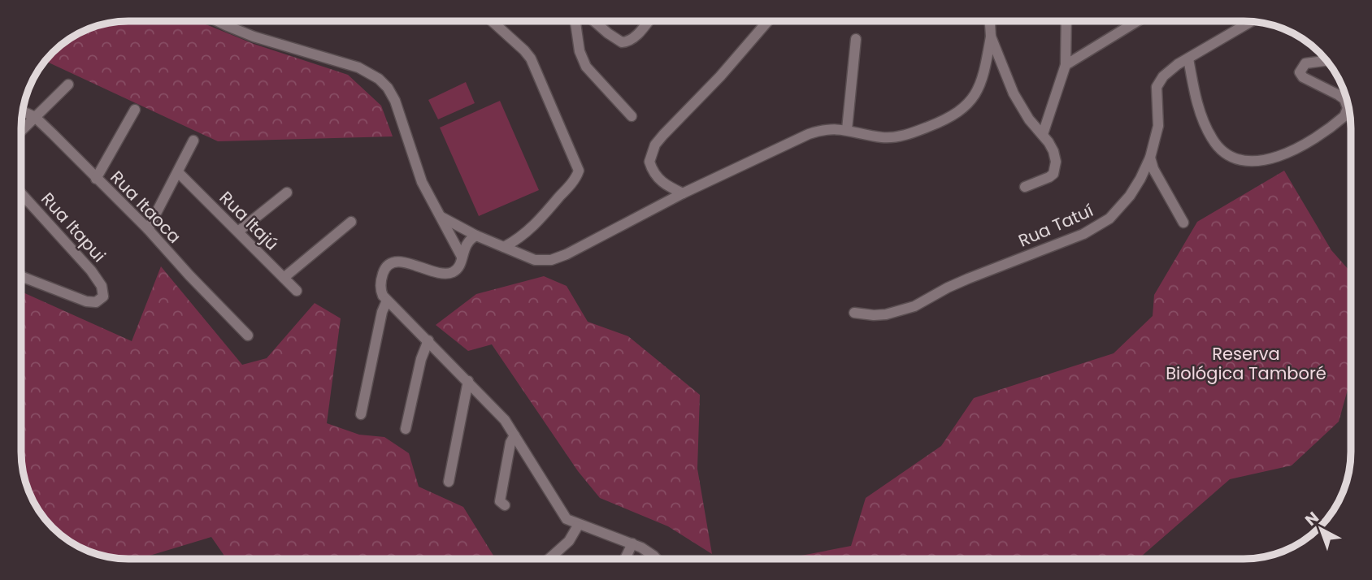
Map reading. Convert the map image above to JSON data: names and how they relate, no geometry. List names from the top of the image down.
{
  "streets": {
    "street": [
      "Rua Itaoca",
      "Rua Itajú",
      "Rua Tatuí",
      "Rua Itapui"
    ]
  },
  "parks": ["Reserva Biológica Tamboré"],
  "north": "top left"
}
